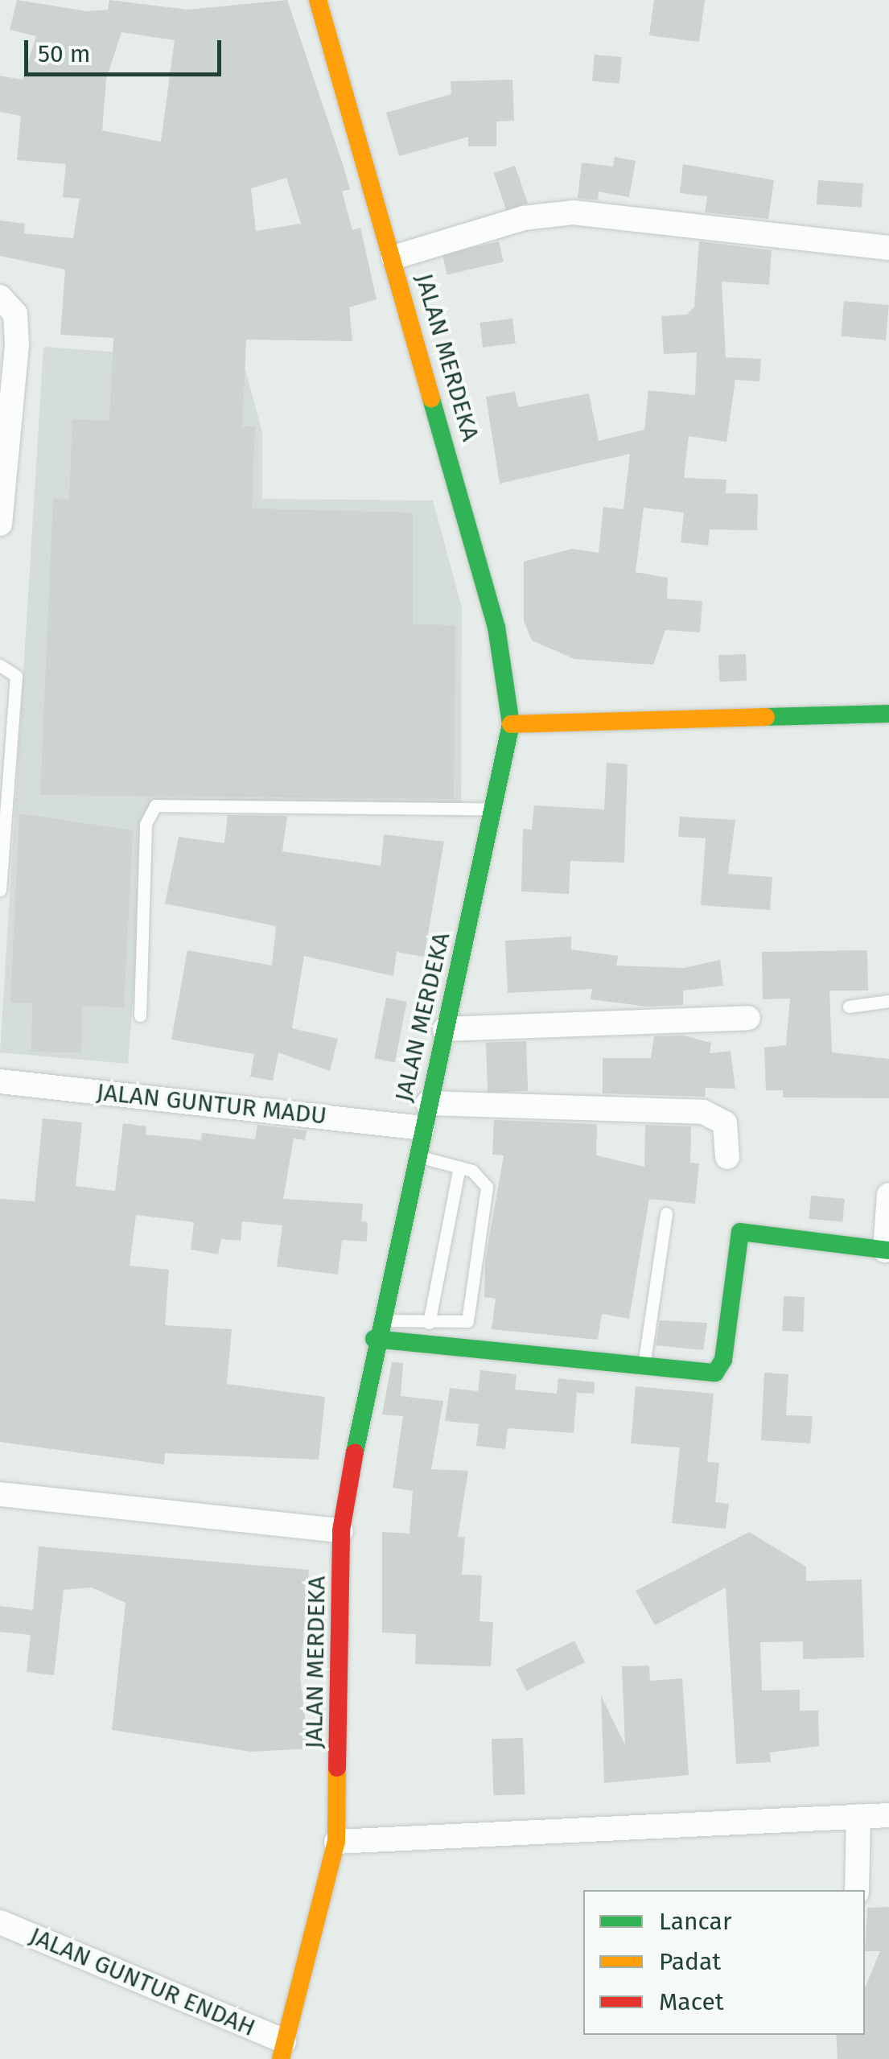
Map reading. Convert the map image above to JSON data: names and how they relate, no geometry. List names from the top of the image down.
{
  "streets": {
    "street": ["JALAN MERDEKA", "JALAN GUNTUR MADU", "JALAN GUNTUR ENDAH"]
  },
  "crossings": [
    ["JALAN MERDEKA", "JALAN GUNTUR MADU"],
    ["JALAN MERDEKA", "JALAN GUNTUR ENDAH"]
  ],
  "legend": ["Lancar", "Padat", "Macet"],
  "scale_bar": "50 m"
}
